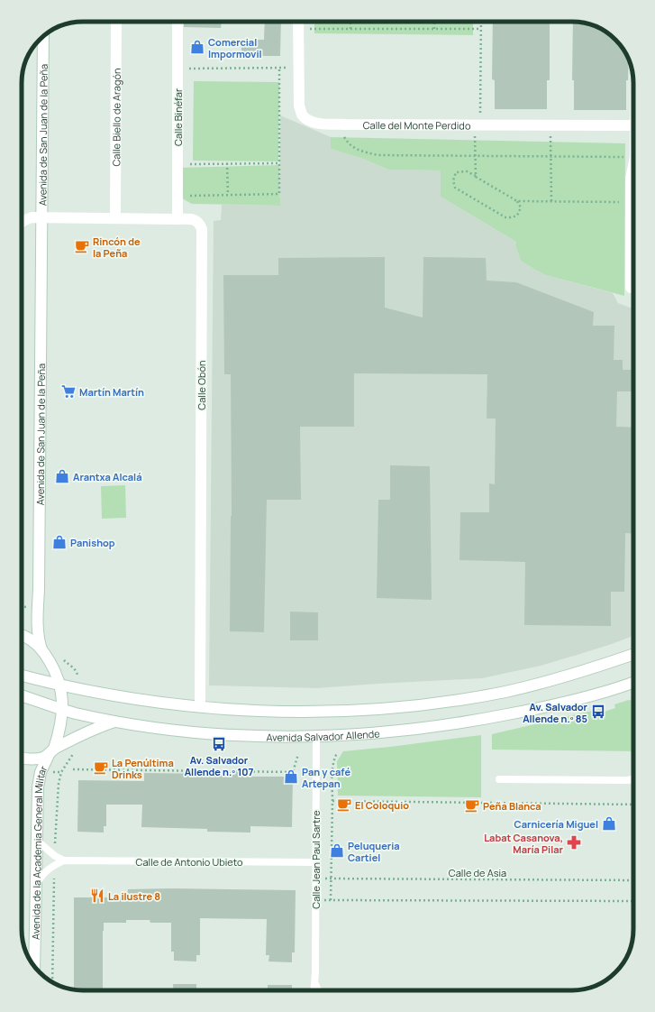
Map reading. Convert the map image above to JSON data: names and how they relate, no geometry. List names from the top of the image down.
{
  "streets": {
    "main road": [
      "Calle Biello de Aragón",
      "Calle Binéfar",
      "Calle del Monte Perdido",
      "Avenida de San Juan de la Peña",
      "Calle Obón",
      "Avenida Salvador Allende",
      "Avenida de la Academia General Militar"
    ],
    "lane": ["Calle Jean Paul Sartre", "Calle de Antonio Ubieto"],
    "path": ["Calle de Asia"]
  },
  "crossings": [
    ["Calle Biello de Aragón", "Calle Obón"],
    ["Calle Binéfar", "Calle Obón"],
    ["Avenida de San Juan de la Peña", "Calle Obón"],
    ["Avenida de San Juan de la Peña", "Avenida Salvador Allende"],
    ["Avenida de San Juan de la Peña", "Avenida de la Academia General Militar"],
    ["Avenida Salvador Allende", "Avenida de la Academia General Militar"],
    ["Avenida Salvador Allende", "Calle Jean Paul Sartre"],
    ["Calle Jean Paul Sartre", "Calle de Antonio Ubieto"],
    ["Calle Jean Paul Sartre", "Calle de Asia"]
  ],
  "places": {
    "shop": [
      "Comercial Impormovil",
      "Arantxa Alcalá",
      "Panishop",
      "Pan y café Artepan",
      "Carnicería Miguel",
      "Peluqueria Cartiel"
    ],
    "cafe": [
      "Rincón de la Peña",
      "La Penúltima Drinks",
      "El Coloquio",
      "Peña Blanca"
    ],
    "supermarket": ["Martín Martín"],
    "bus stop": ["Av. Salvador Allende n.º 85", "Av. Salvador Allende n.º 107"],
    "pharmacy": ["Labat Casanova, María Pilar"],
    "restaurant": ["La ilustre 8"]
  }
}
